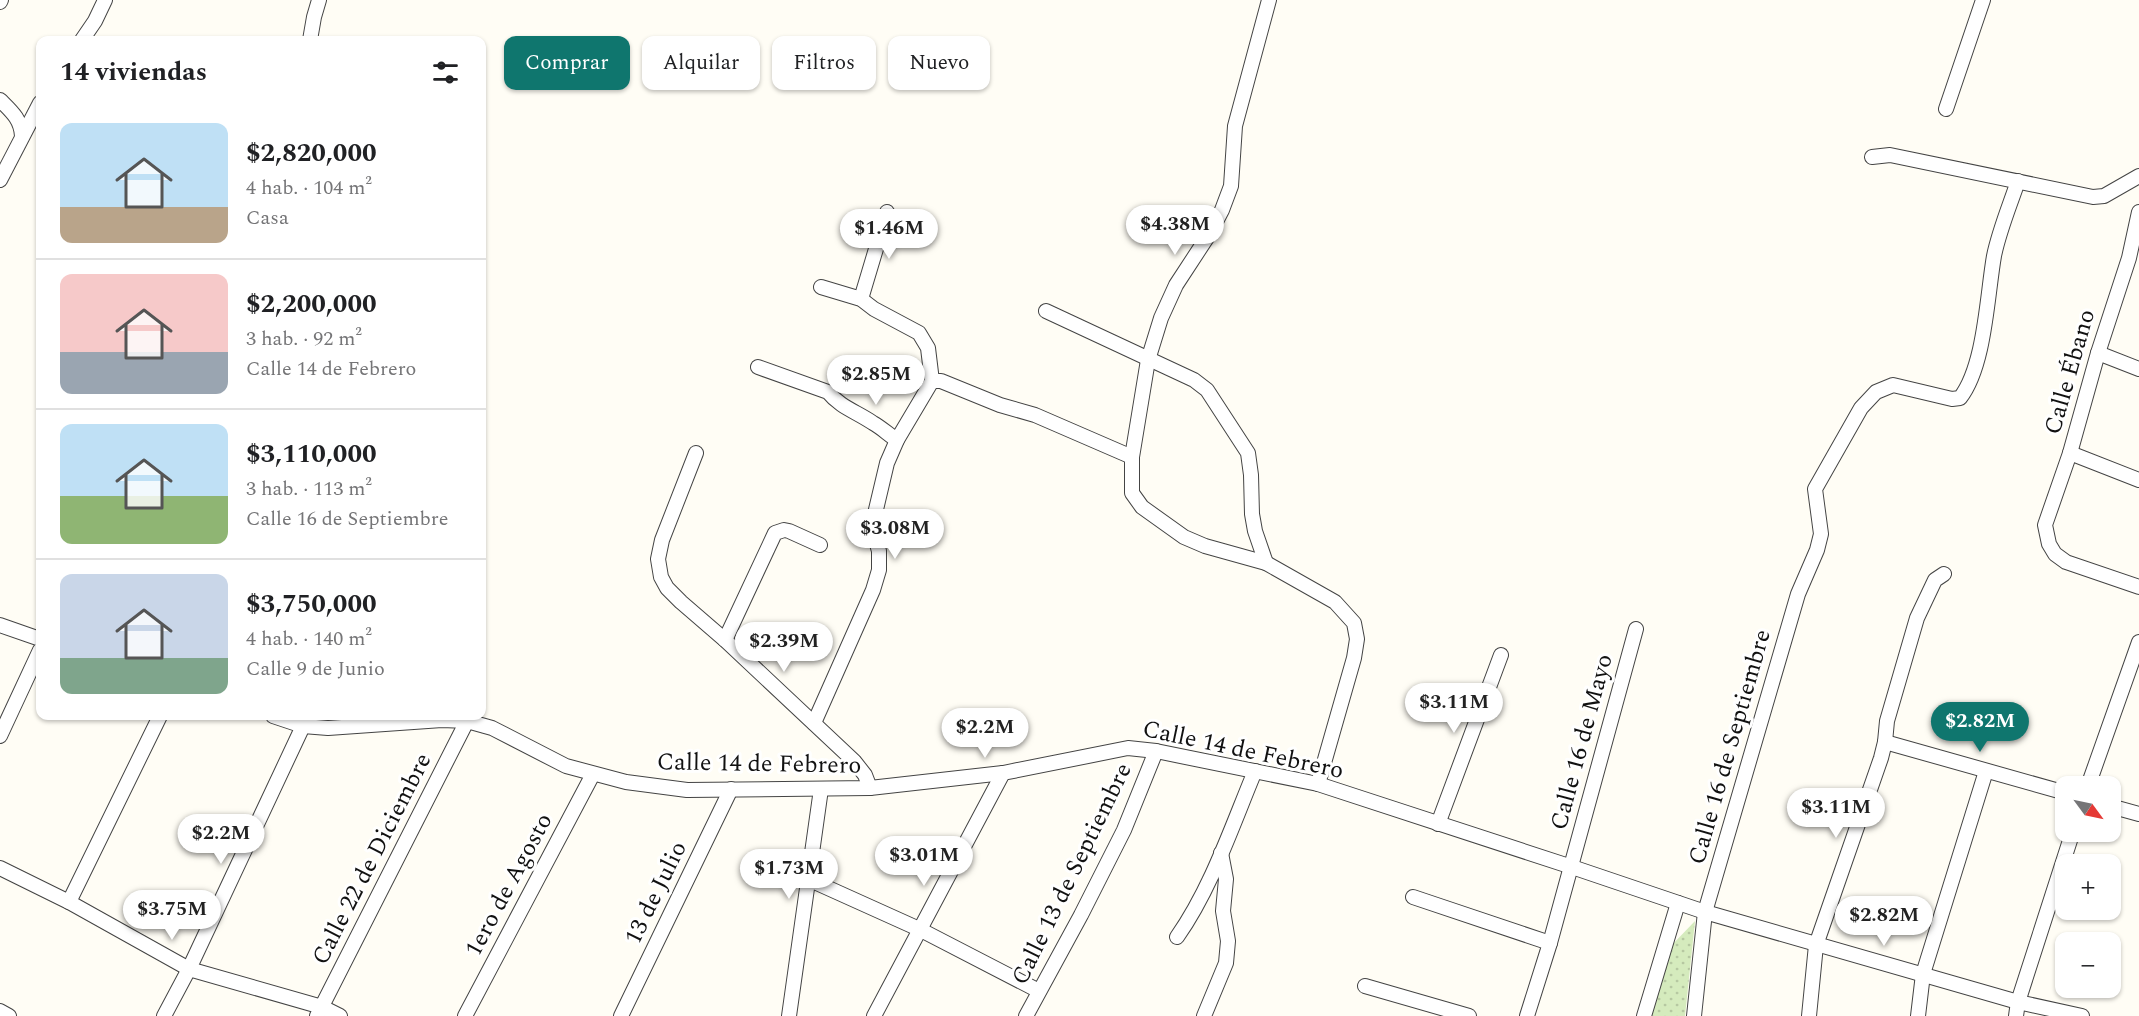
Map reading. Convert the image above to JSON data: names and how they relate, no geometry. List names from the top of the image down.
{
  "streets": {
    "street": [
      "Calle Ébano",
      "Calle 16 de Mayo",
      "Calle 16 de Septiembre",
      "Calle 14 de Febrero",
      "Calle 22 de Diciembre",
      "Calle 13 de Septiembre",
      "1ero de Agosto",
      "13 de Julio"
    ]
  },
  "crossings": [
    ["Calle 16 de Mayo", "Calle 14 de Febrero"],
    ["Calle 16 de Septiembre", "Calle 14 de Febrero"],
    ["Calle 14 de Febrero", "Calle 22 de Diciembre"],
    ["Calle 14 de Febrero", "Calle 13 de Septiembre"],
    ["Calle 14 de Febrero", "1ero de Agosto"],
    ["Calle 14 de Febrero", "13 de Julio"]
  ],
  "north": "bottom right",
  "page": {
    "chip": [
      "Comprar",
      "Alquilar",
      "Filtros",
      "Nuevo"
    ],
    "heading": "14 viviendas",
    "list": [
      {
        "name": "$2,820,000",
        "note": "4 hab. · 104 m² · Casa"
      },
      {
        "name": "$2,200,000",
        "note": "3 hab. · 92 m² · Calle 14 de Febrero"
      },
      {
        "name": "$3,110,000",
        "note": "3 hab. · 113 m² · Calle 16 de Septiembre"
      },
      {
        "name": "$3,750,000",
        "note": "4 hab. · 140 m² · Calle 9 de Junio"
      }
    ],
    "price": [
      "$4.38M",
      "$1.46M",
      "$2.85M",
      "$3.08M",
      "$2.39M",
      "$3.11M",
      "$2.82M",
      "$2.2M",
      "$3.11M",
      "$2.2M",
      "$3.01M",
      "$1.73M",
      "$3.75M",
      "$2.82M"
    ],
    "map_buttons": ["+", "−"]
  }
}
